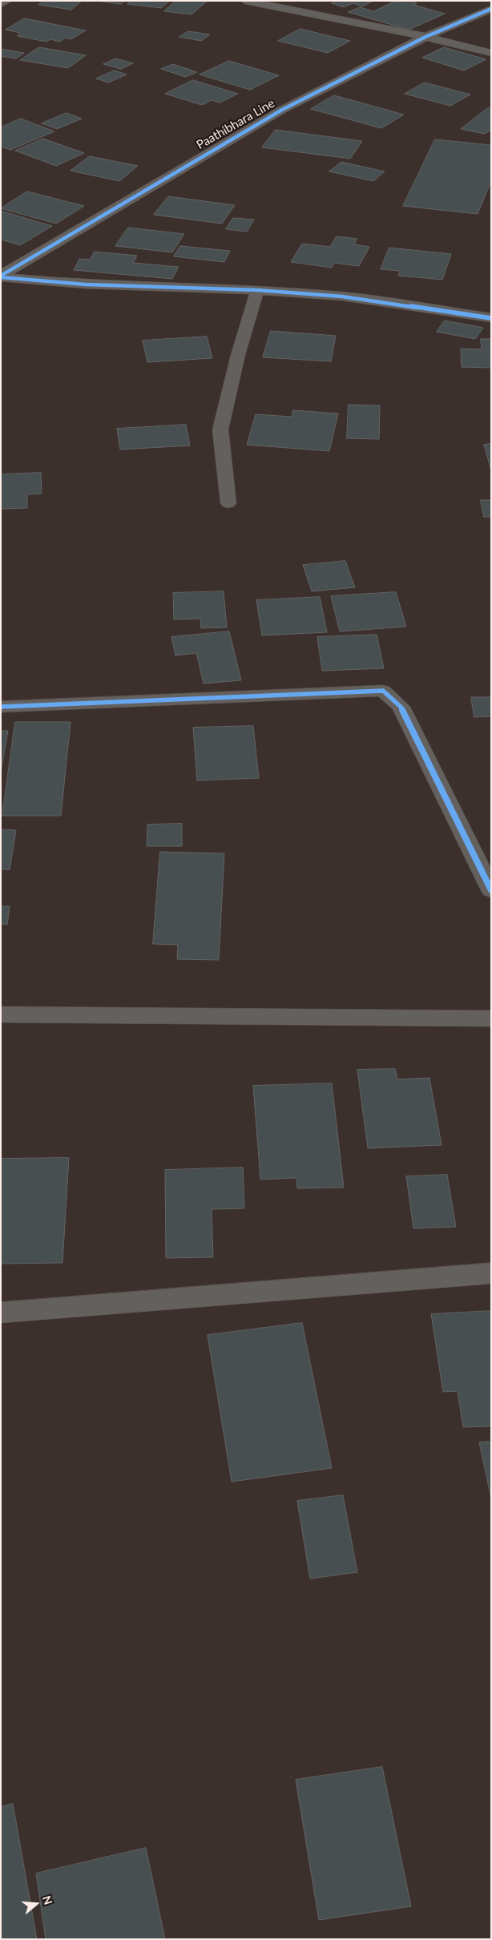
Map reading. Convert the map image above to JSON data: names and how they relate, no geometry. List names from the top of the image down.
{
  "streets": {
    "street": ["Paathibhara Line"]
  },
  "north": "right"
}
